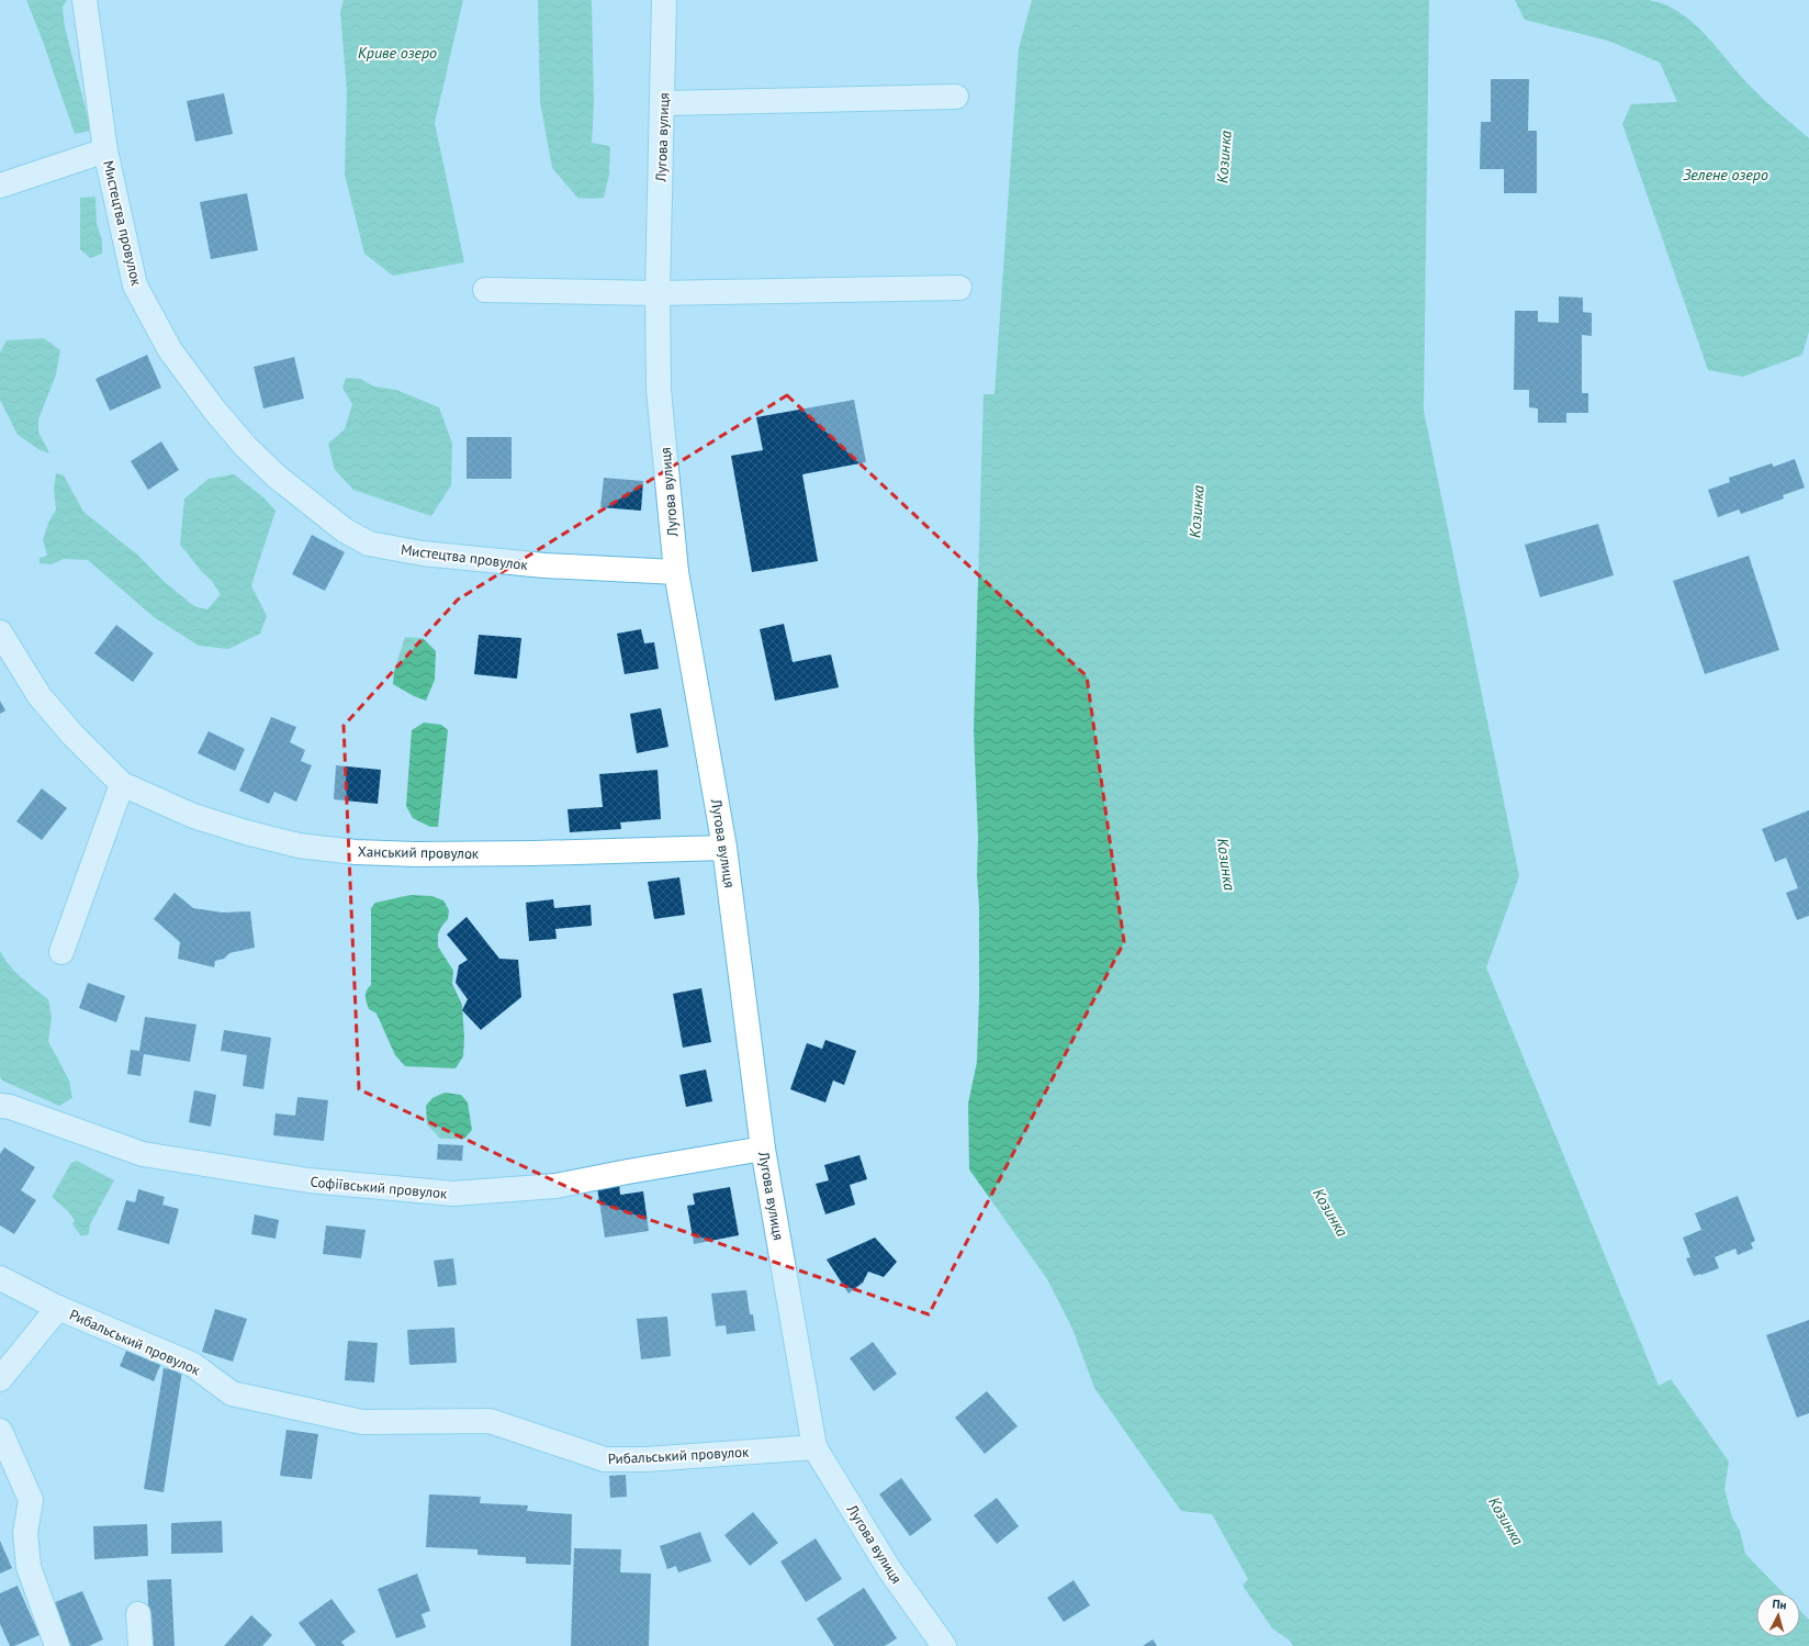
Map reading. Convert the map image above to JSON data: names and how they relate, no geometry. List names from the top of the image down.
{
  "streets": {
    "street": [
      "Лугова вулиця",
      "Мистецтва провулок",
      "Ханський провулок",
      "Софіївський провулок",
      "Рибальський провулок"
    ]
  },
  "crossings": [
    ["Лугова вулиця", "Мистецтва провулок"],
    ["Лугова вулиця", "Ханський провулок"],
    ["Лугова вулиця", "Софіївський провулок"],
    ["Лугова вулиця", "Рибальський провулок"]
  ],
  "water": ["Криве озеро", "Козинка", "Зелене озеро"],
  "north": "top"
}
